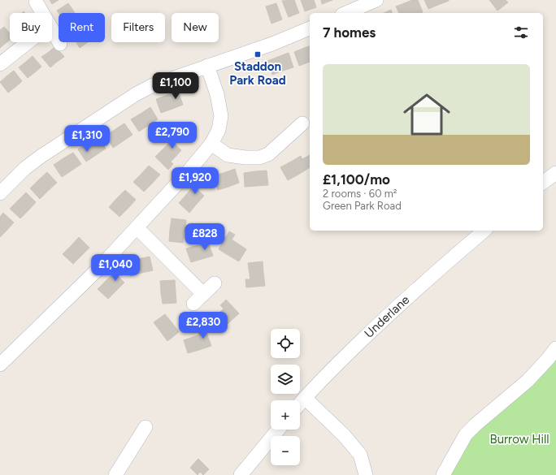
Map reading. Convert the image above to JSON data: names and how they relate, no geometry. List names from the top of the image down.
{
  "streets": {
    "street": ["Underlane"]
  },
  "parks": ["Burrow Hill"],
  "places": {
    "transit": ["Staddon Park Road"]
  },
  "page": {
    "chip": [
      "Buy",
      "Rent",
      "Filters",
      "New"
    ],
    "heading": "7 homes",
    "list": [
      {
        "name": "£1,100/mo",
        "note": "2 rooms · 60 m² · Green Park Road"
      }
    ],
    "price": [
      "£1,100",
      "£2,790",
      "£1,310",
      "£1,920",
      "£828",
      "£1,040",
      "£2,830"
    ],
    "map_buttons": ["+", "−"]
  }
}
